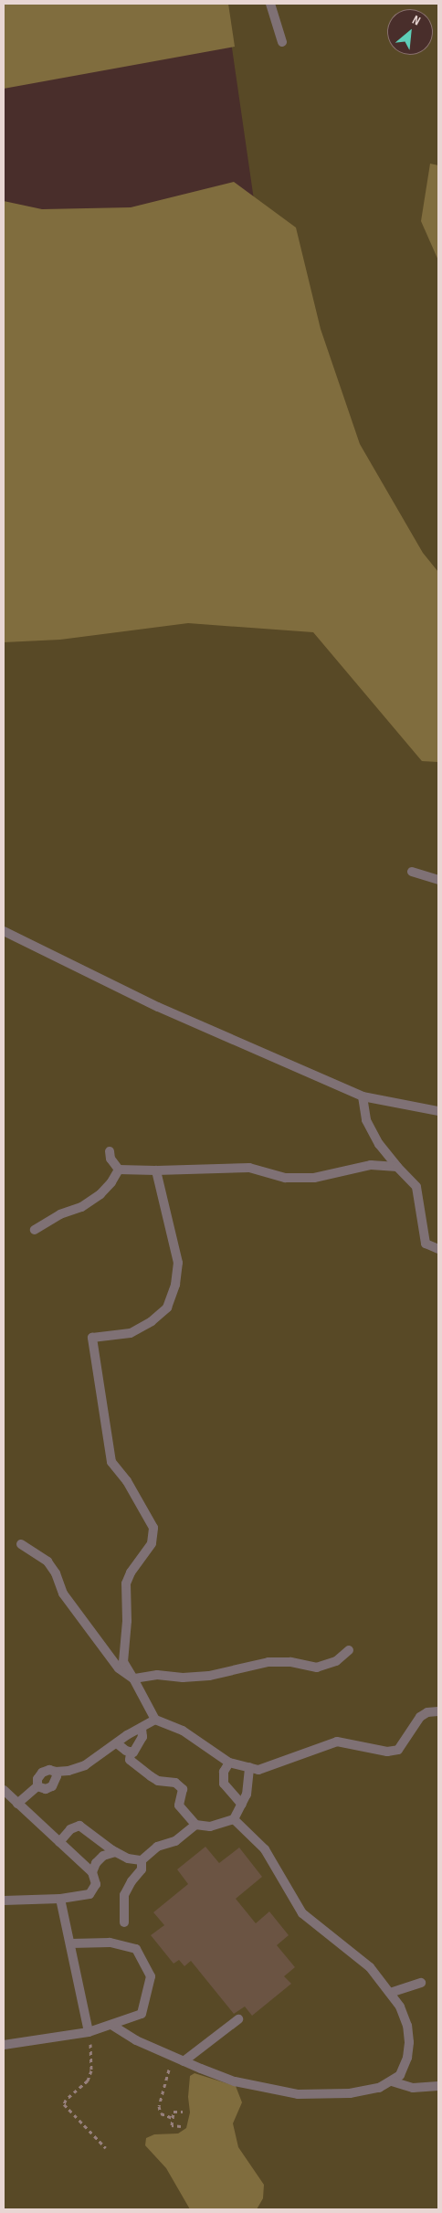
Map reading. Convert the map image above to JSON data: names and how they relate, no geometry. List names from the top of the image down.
{
  "north": "top right"
}
